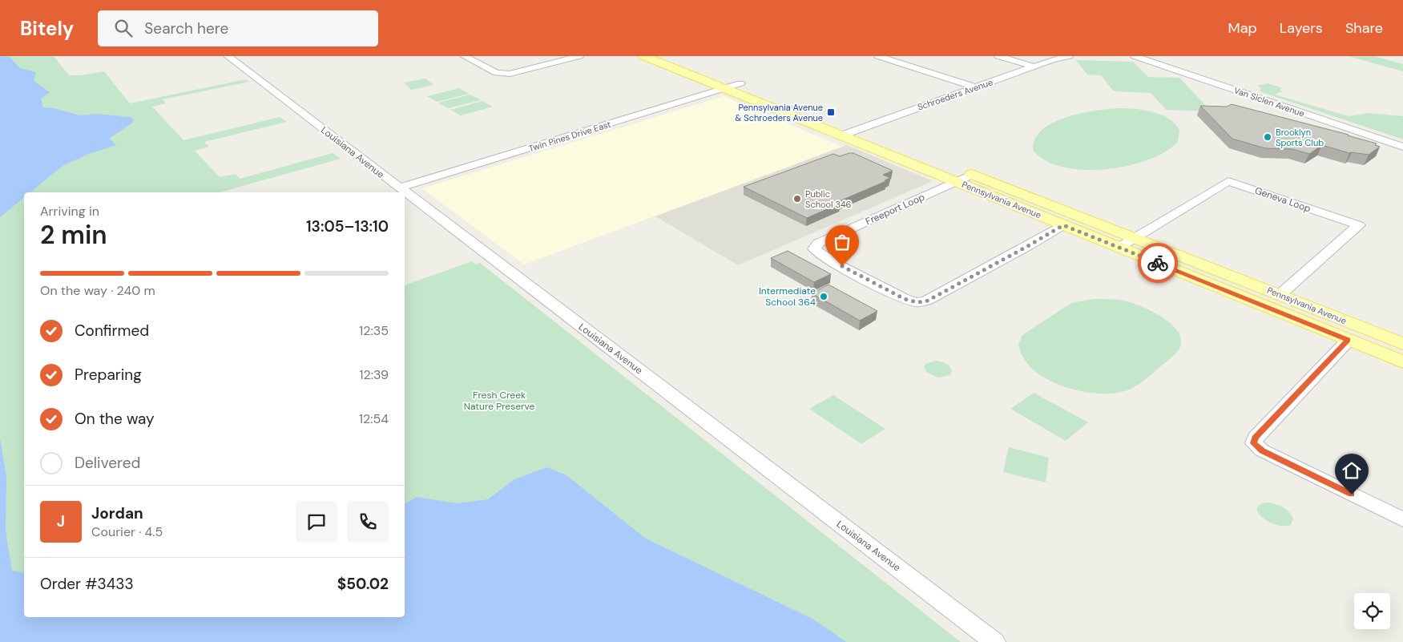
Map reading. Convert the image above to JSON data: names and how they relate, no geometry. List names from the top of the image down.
{
  "streets": {
    "main road": ["Pennsylvania Avenue"],
    "street": [
      "Schroeders Avenue",
      "Van Siclen Avenue",
      "Twin Pines Drive East",
      "Louisiana Avenue",
      "Geneva Loop",
      "Freeport Loop"
    ]
  },
  "crossings": [
    ["Schroeders Avenue", "Pennsylvania Avenue"],
    ["Twin Pines Drive East", "Louisiana Avenue"],
    ["Twin Pines Drive East", "Pennsylvania Avenue"],
    ["Pennsylvania Avenue", "Geneva Loop"],
    ["Pennsylvania Avenue", "Freeport Loop"]
  ],
  "parks": ["Fresh Creek Nature Preserve"],
  "places": {
    "transit": ["Pennsylvania Avenue & Schroeders Avenue"],
    "other": ["Brooklyn Sports Club", "Public School 346", "Intermediate School 364"]
  },
  "page": {
    "header": "Bitely",
    "search": "Search here",
    "nav": ["Map", "Layers", "Share"],
    "heading": ["2 min", "Arriving in", "13:05–13:10"],
    "panel": [
      "Jordan",
      "Courier · 4.5",
      "Order #3433",
      "$50.02"
    ],
    "bar": "On the way · 240 m",
    "list": [
      ["Confirmed", "12:35"],
      ["Preparing", "12:39"],
      ["On the way", "12:54"],
      "Delivered"
    ],
    "round": "J"
  }
}
